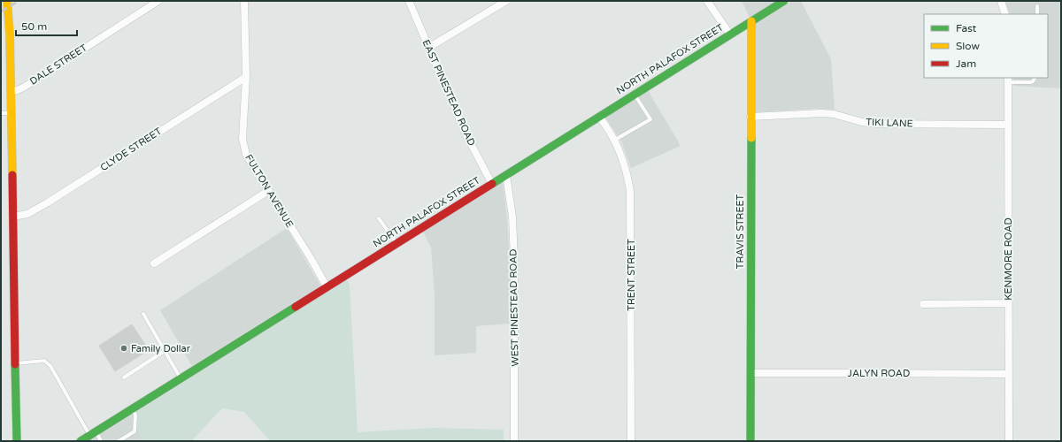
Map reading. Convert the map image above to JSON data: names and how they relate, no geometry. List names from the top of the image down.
{
  "streets": {
    "main road": ["NORTH PALAFOX STREET", "TRAVIS STREET"],
    "street": [
      "DALE STREET",
      "EAST PINESTEAD ROAD",
      "TIKI LANE",
      "CLYDE STREET",
      "FULTON AVENUE",
      "KENMORE ROAD",
      "TRENT STREET",
      "WEST PINESTEAD ROAD",
      "JALYN ROAD"
    ]
  },
  "crossings": [
    ["NORTH PALAFOX STREET", "EAST PINESTEAD ROAD"],
    ["NORTH PALAFOX STREET", "FULTON AVENUE"],
    ["NORTH PALAFOX STREET", "TRAVIS STREET"],
    ["NORTH PALAFOX STREET", "TRENT STREET"],
    ["NORTH PALAFOX STREET", "WEST PINESTEAD ROAD"],
    ["TIKI LANE", "TRAVIS STREET"],
    ["TIKI LANE", "KENMORE ROAD"],
    ["CLYDE STREET", "FULTON AVENUE"],
    ["TRAVIS STREET", "JALYN ROAD"],
    ["KENMORE ROAD", "JALYN ROAD"]
  ],
  "places": ["Family Dollar"],
  "legend": ["Fast", "Slow", "Jam"],
  "scale_bar": "50 m"
}
